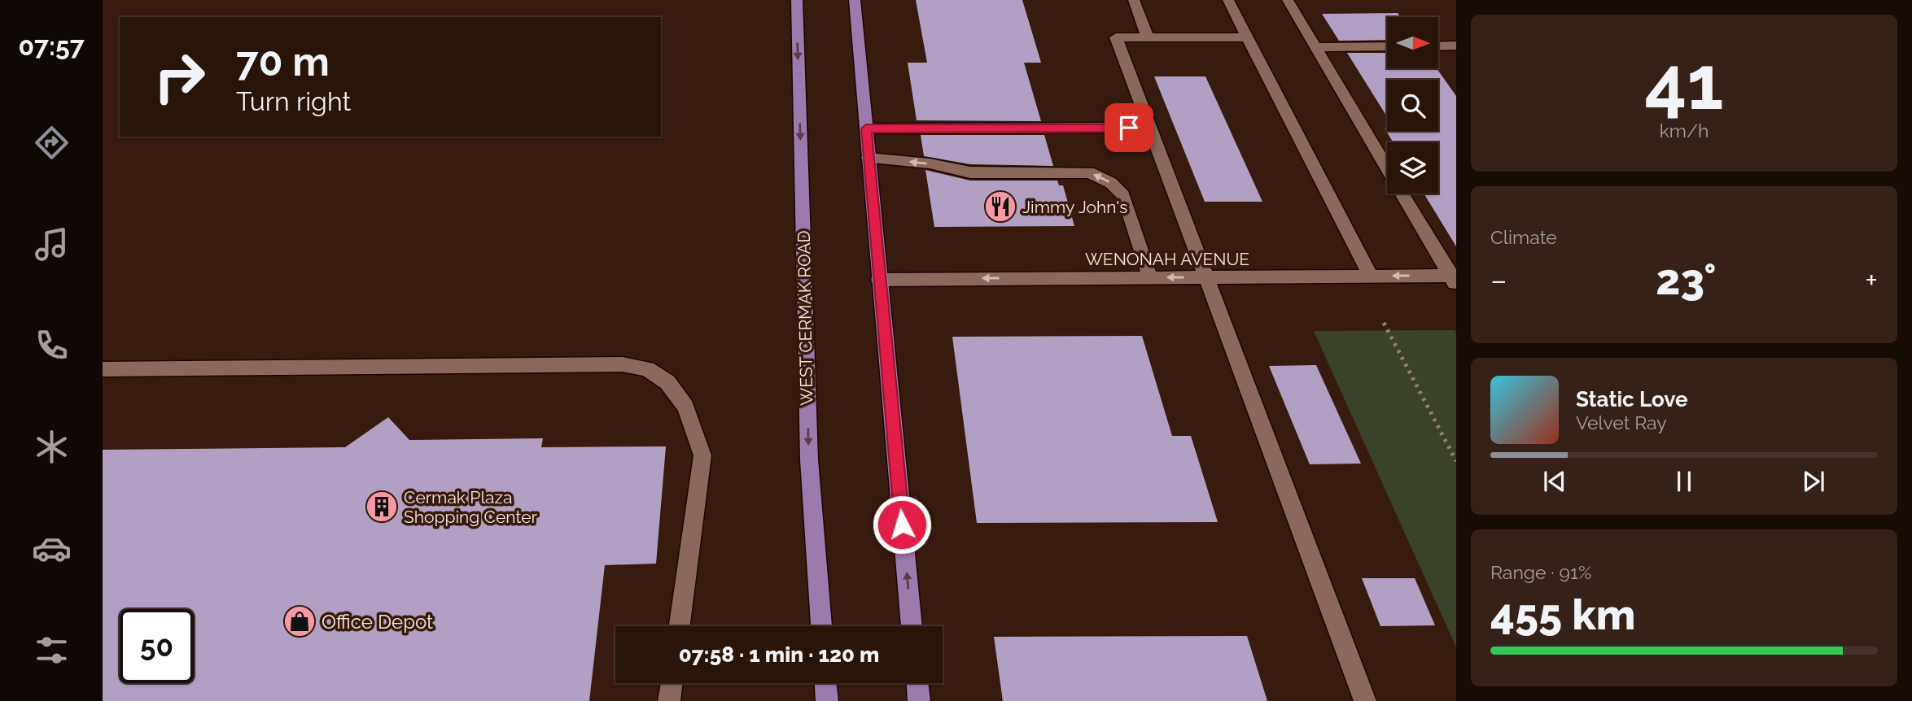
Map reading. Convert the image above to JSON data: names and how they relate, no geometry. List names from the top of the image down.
{
  "streets": {
    "main road": ["WEST CERMAK ROAD"],
    "street": ["WENONAH AVENUE"]
  },
  "places": {
    "restaurant": ["Jimmy John's"],
    "building": ["Cermak Plaza Shopping Center"],
    "shop": ["Office Depot"]
  },
  "north": "right",
  "page": {
    "tabs": "07:57",
    "tile": [
      ["41", "km/h"],
      "Climate",
      ["Range · 91%", "455 km"]
    ],
    "turn": ["70 m", "Turn right"],
    "heat": ["−", "23°", "+"],
    "song": ["Static Love", "Velvet Ray"],
    "limit": "50",
    "trip": "07:58 · 1 min · 120 m"
  }
}
